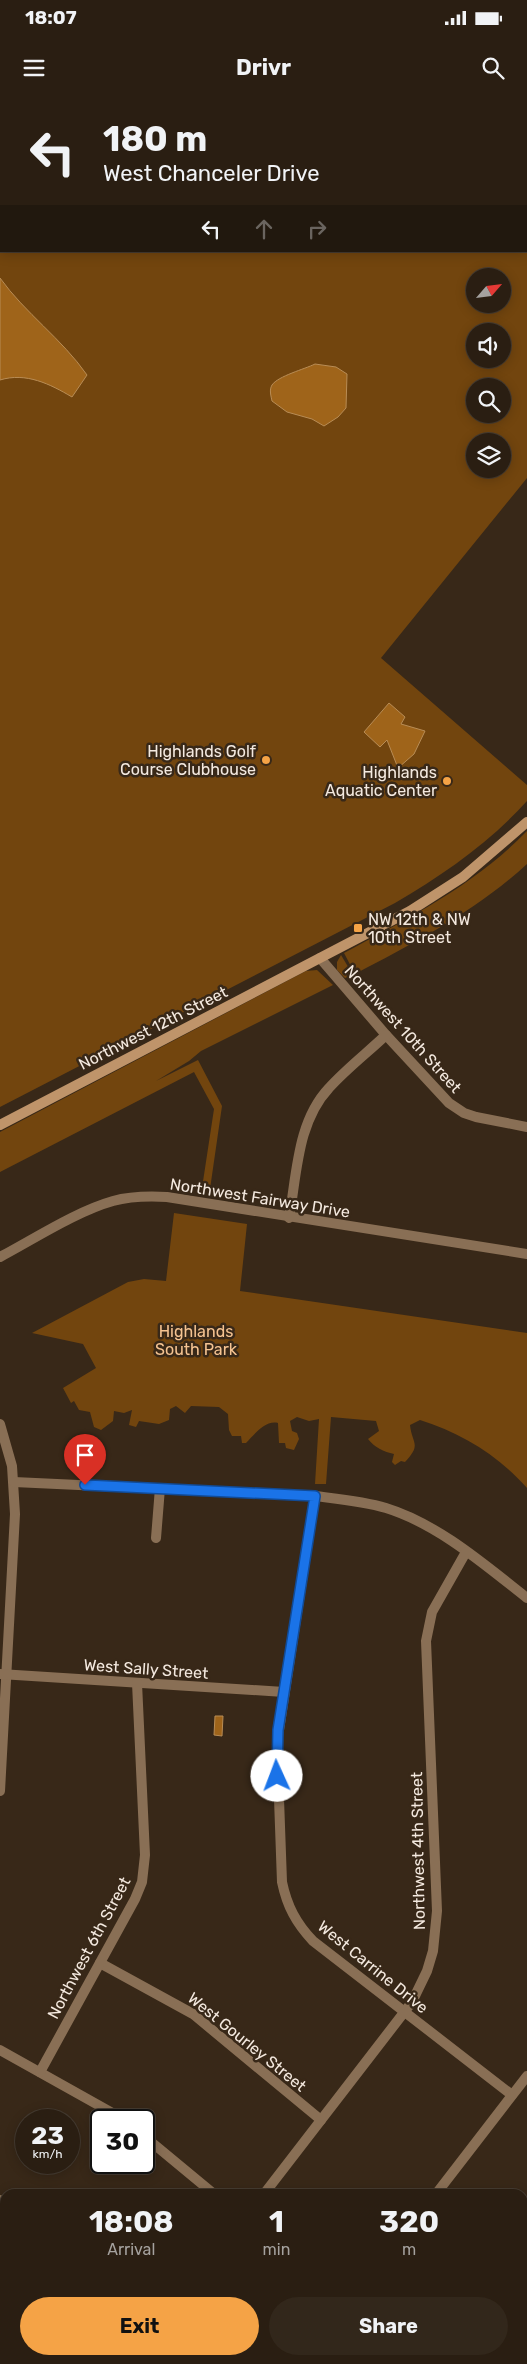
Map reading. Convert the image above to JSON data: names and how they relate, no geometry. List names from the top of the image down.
{
  "streets": {
    "main road": ["Northwest 12th Street"],
    "street": [
      "Northwest 10th Street",
      "Northwest Fairway Drive",
      "West Sally Street",
      "Northwest 4th Street",
      "Northwest 6th Street",
      "West Carrine Drive",
      "West Gourley Street"
    ]
  },
  "crossings": [
    ["Northwest 12th Street", "Northwest 10th Street"],
    ["West Sally Street", "Northwest 6th Street"],
    ["West Sally Street", "West Carrine Drive"],
    ["Northwest 4th Street", "West Carrine Drive"],
    ["Northwest 4th Street", "West Gourley Street"],
    ["Northwest 6th Street", "West Gourley Street"]
  ],
  "parks": ["Highlands South Park"],
  "places": {
    "other": ["Highlands Golf Course Clubhouse", "Highlands Aquatic Center"],
    "transit": ["NW 12th & NW 10th Street"]
  },
  "north": "top right",
  "page": {
    "status": "18:07",
    "header": "Drivr",
    "turn": ["180 m", "West Chanceler Drive"],
    "speed": "23 km/h",
    "limit": "30",
    "eta": [
      "18:08",
      "Arrival",
      "1",
      "min",
      "320",
      "m"
    ],
    "buttons": ["Exit", "Share"]
  }
}
